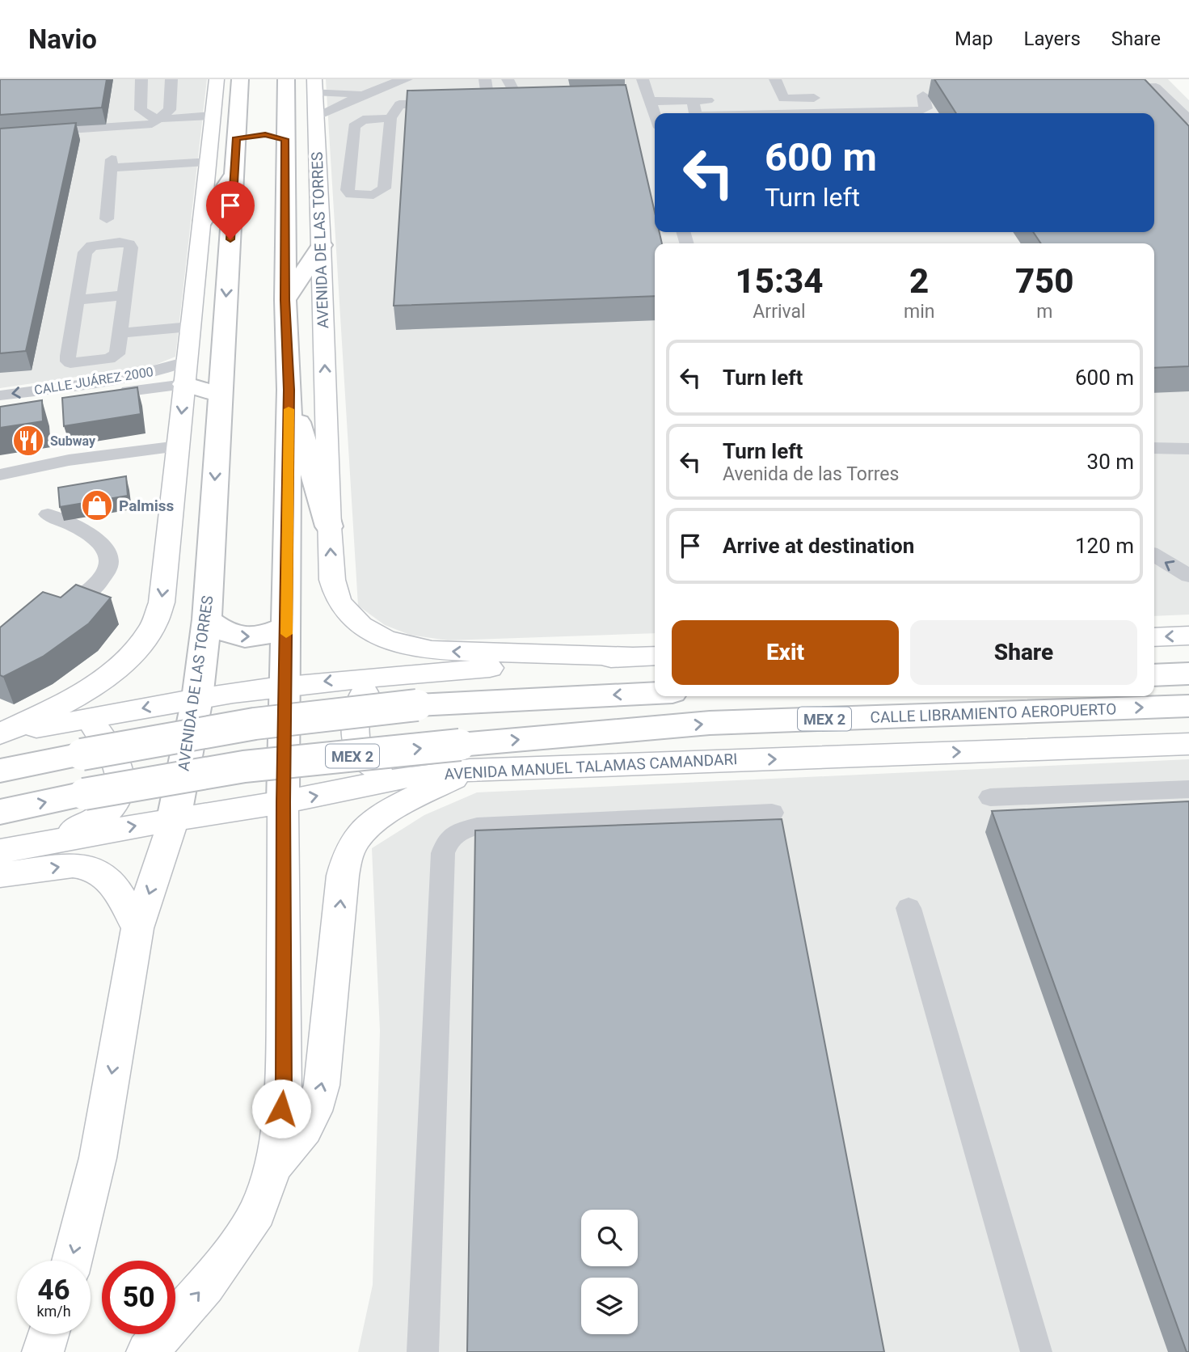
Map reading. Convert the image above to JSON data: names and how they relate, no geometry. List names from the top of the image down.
{
  "streets": {
    "highway": ["AVENIDA DE LAS TORRES", "CALLE LIBRAMIENTO AEROPUERTO", "MEX 2"],
    "main road": ["AVENIDA MANUEL TALAMAS CAMANDARI"],
    "street": ["CALLE JUÁREZ 2000"]
  },
  "crossings": [
    ["AVENIDA DE LAS TORRES", "AVENIDA MANUEL TALAMAS CAMANDARI"],
    ["CALLE LIBRAMIENTO AEROPUERTO", "MEX 2"],
    ["CALLE LIBRAMIENTO AEROPUERTO", "AVENIDA MANUEL TALAMAS CAMANDARI"],
    ["MEX 2", "AVENIDA MANUEL TALAMAS CAMANDARI"]
  ],
  "places": {
    "restaurant": ["Subway"],
    "shop": ["Palmiss"]
  },
  "page": {
    "header": "Navio",
    "nav": ["Map", "Layers", "Share"],
    "turn": ["600 m", "Turn left"],
    "eta": [
      "15:34",
      "Arrival",
      "2",
      "min",
      "750",
      "m"
    ],
    "list": [
      {
        "name": "Turn left",
        "value": "600 m"
      },
      {
        "name": "Turn left",
        "note": "Avenida de las Torres",
        "value": "30 m"
      },
      {
        "name": "Arrive at destination",
        "value": "120 m"
      }
    ],
    "buttons": ["Exit", "Share"],
    "speed": "46 km/h",
    "limit": "50"
  }
}
